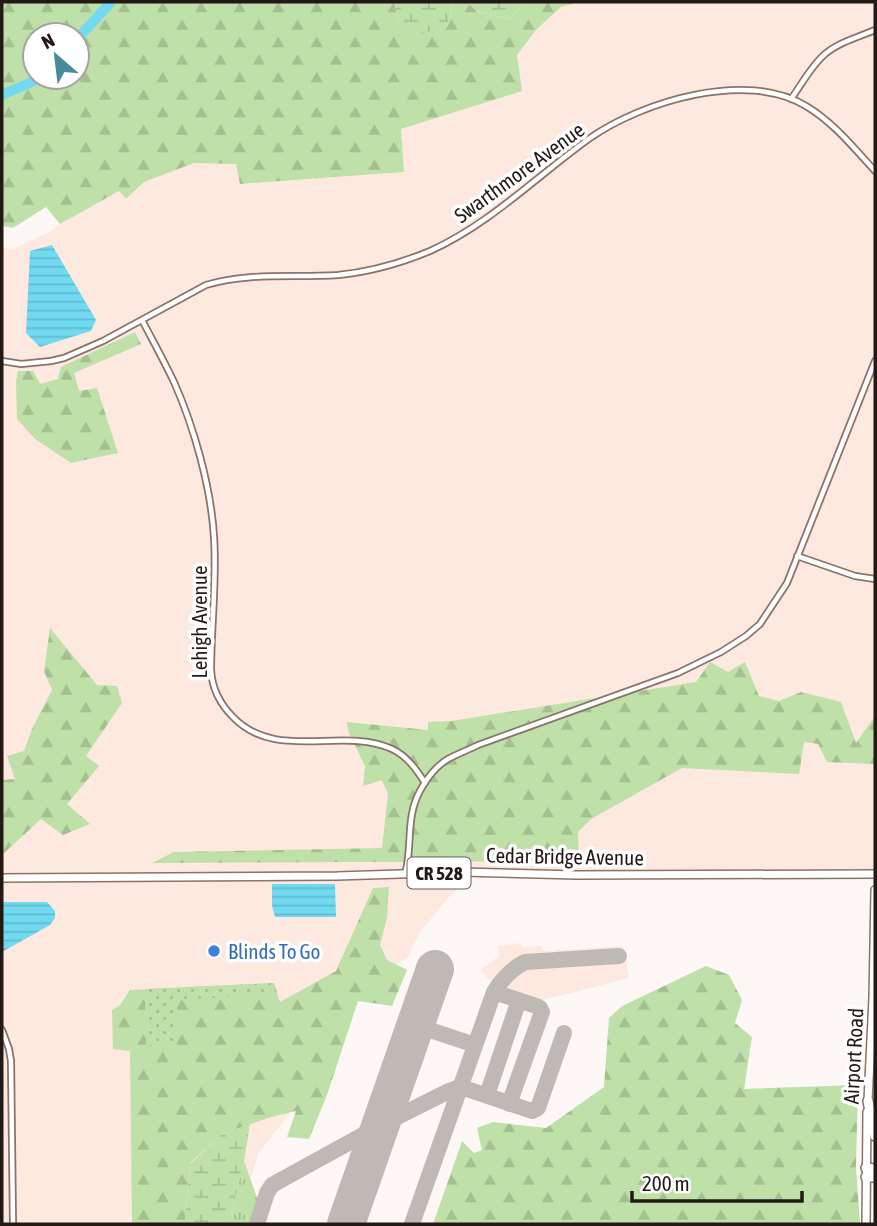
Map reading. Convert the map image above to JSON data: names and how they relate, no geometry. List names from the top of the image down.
{
  "streets": {
    "main road": ["Cedar Bridge Avenue", "CR 528", "Airport Road"],
    "street": ["Swarthmore Avenue", "Lehigh Avenue"]
  },
  "crossings": [
    ["Swarthmore Avenue", "Lehigh Avenue"]
  ],
  "places": ["Blinds To Go"],
  "scale_bar": "200 m",
  "north": "top left"
}
